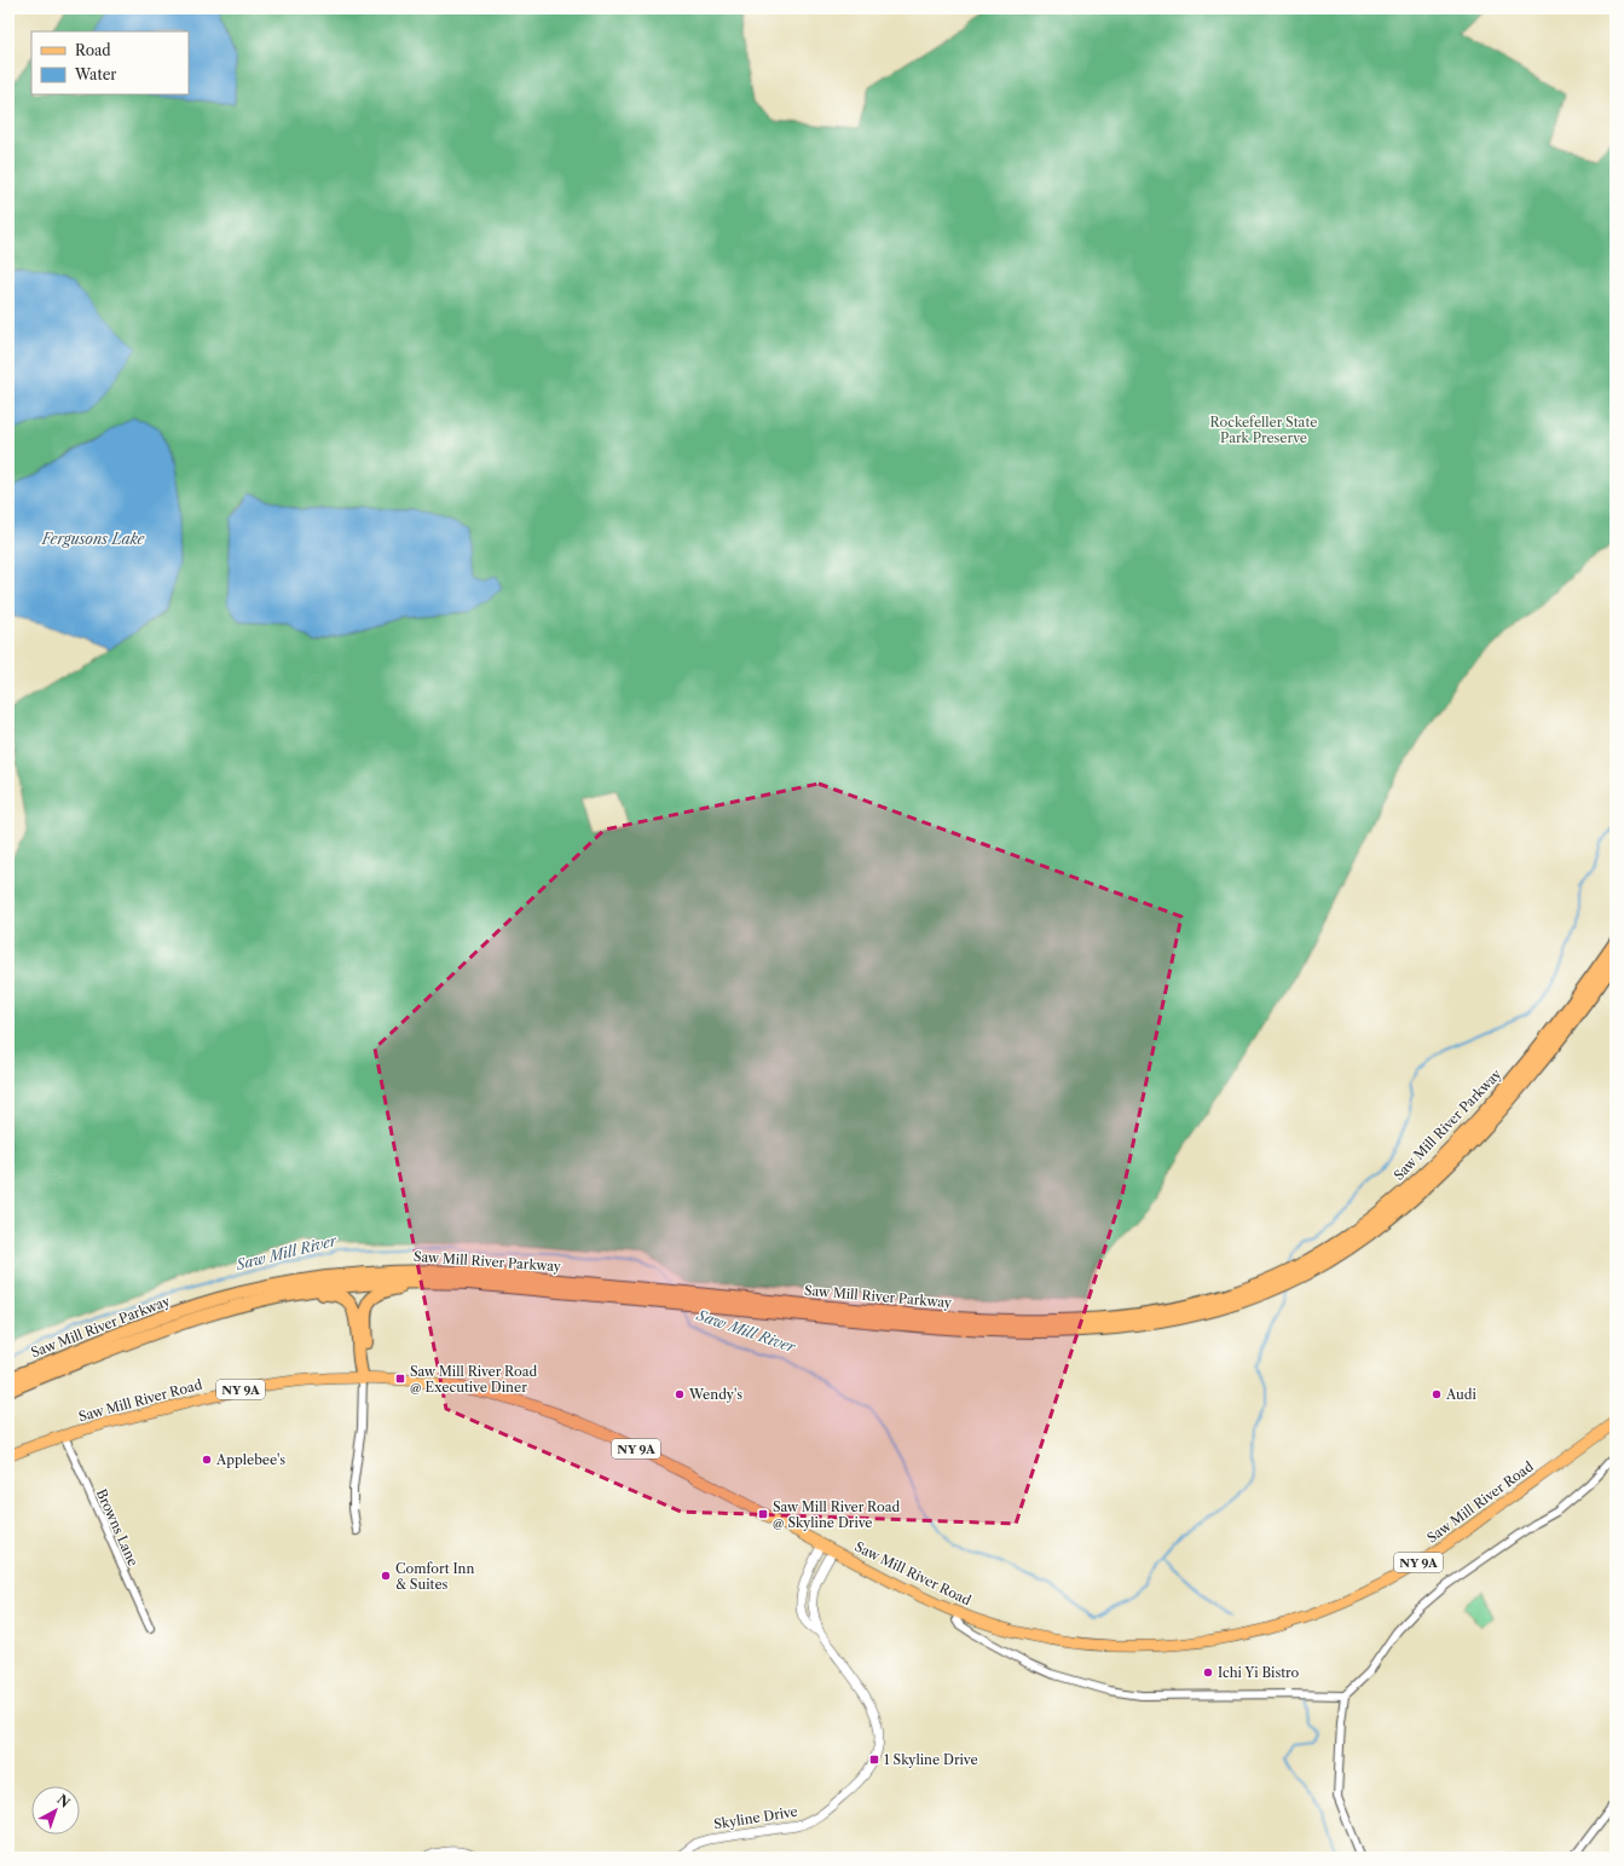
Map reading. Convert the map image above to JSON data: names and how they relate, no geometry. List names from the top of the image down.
{
  "streets": {
    "highway": ["Saw Mill River Parkway"],
    "main road": ["NY 9A", "Saw Mill River Road"],
    "street": ["Browns Lane", "Skyline Drive"]
  },
  "crossings": [
    ["Saw Mill River Road", "Browns Lane"],
    ["Saw Mill River Road", "Skyline Drive"]
  ],
  "water": ["Fergusons Lake", "Saw Mill River"],
  "parks": ["Rockefeller State Park Preserve"],
  "places": {
    "transit": ["Saw Mill River Road @ Executive Diner", "Saw Mill River Road @ Skyline Drive", "1 Skyline Drive"],
    "other": [
      "Wendy's",
      "Audi",
      "Applebee's",
      "Comfort Inn & Suites",
      "Ichi Yi Bistro"
    ]
  },
  "legend": ["Road", "Water"],
  "north": "top right"
}
